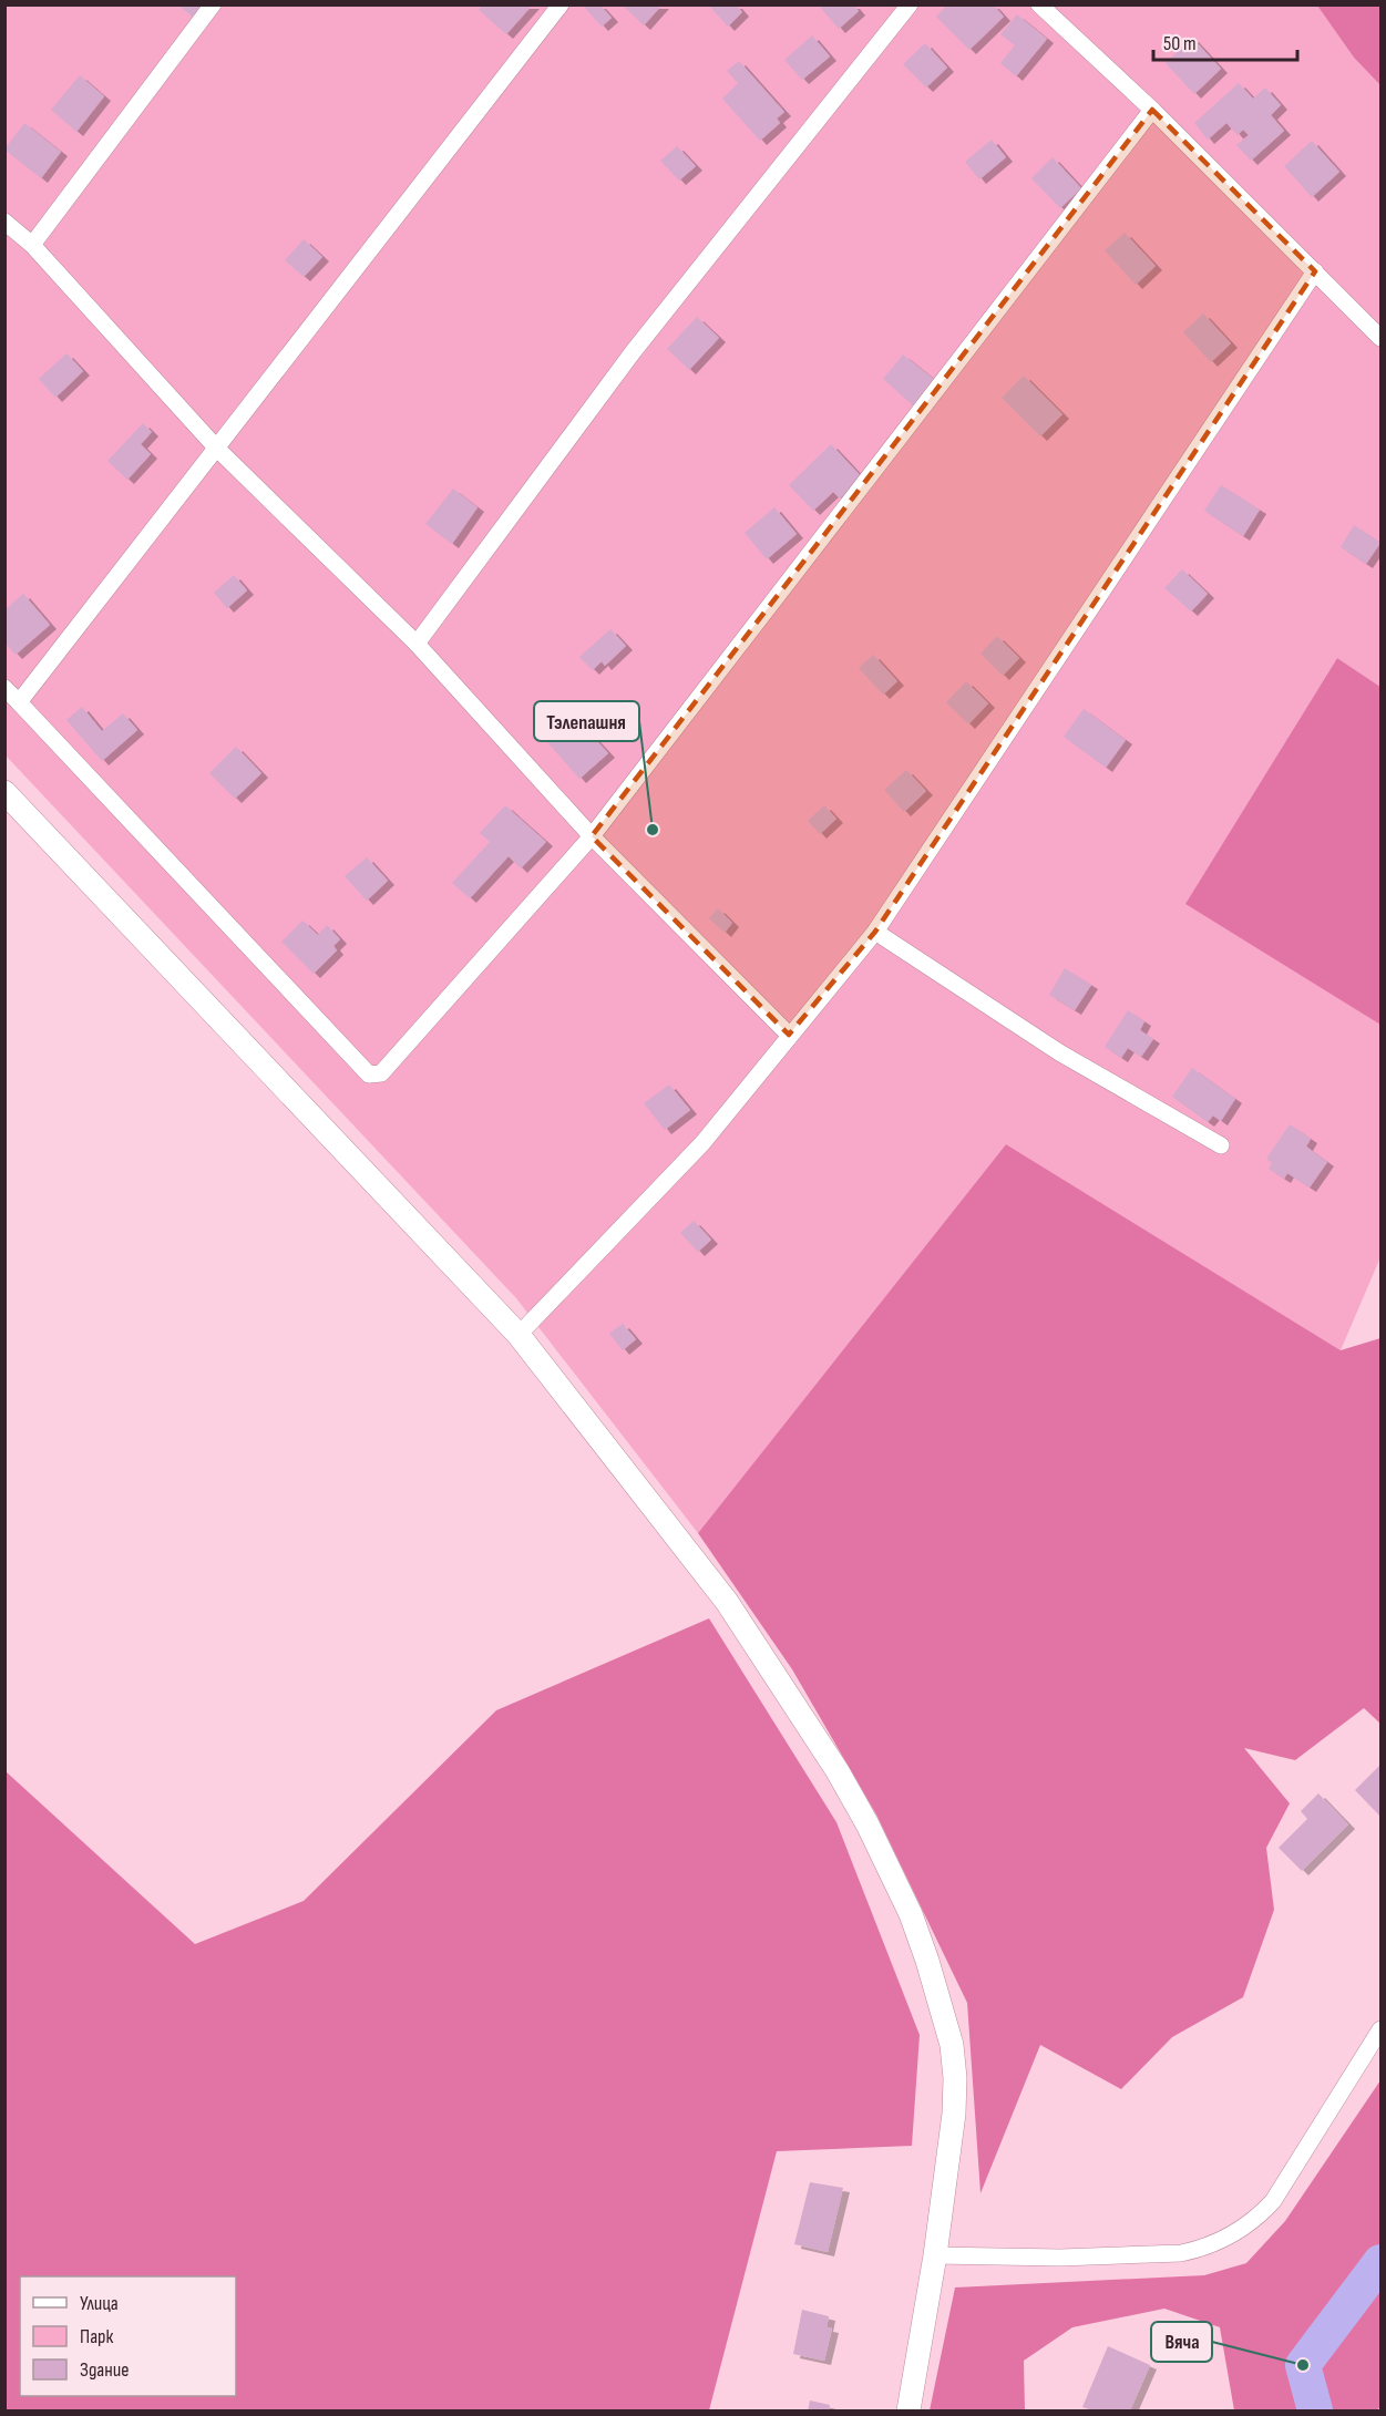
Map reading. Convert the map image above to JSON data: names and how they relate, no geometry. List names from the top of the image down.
{
  "places": ["Тэлепашня", "Вяча"],
  "legend": ["Улица", "Парк", "Здание"],
  "scale_bar": "50 m"
}
